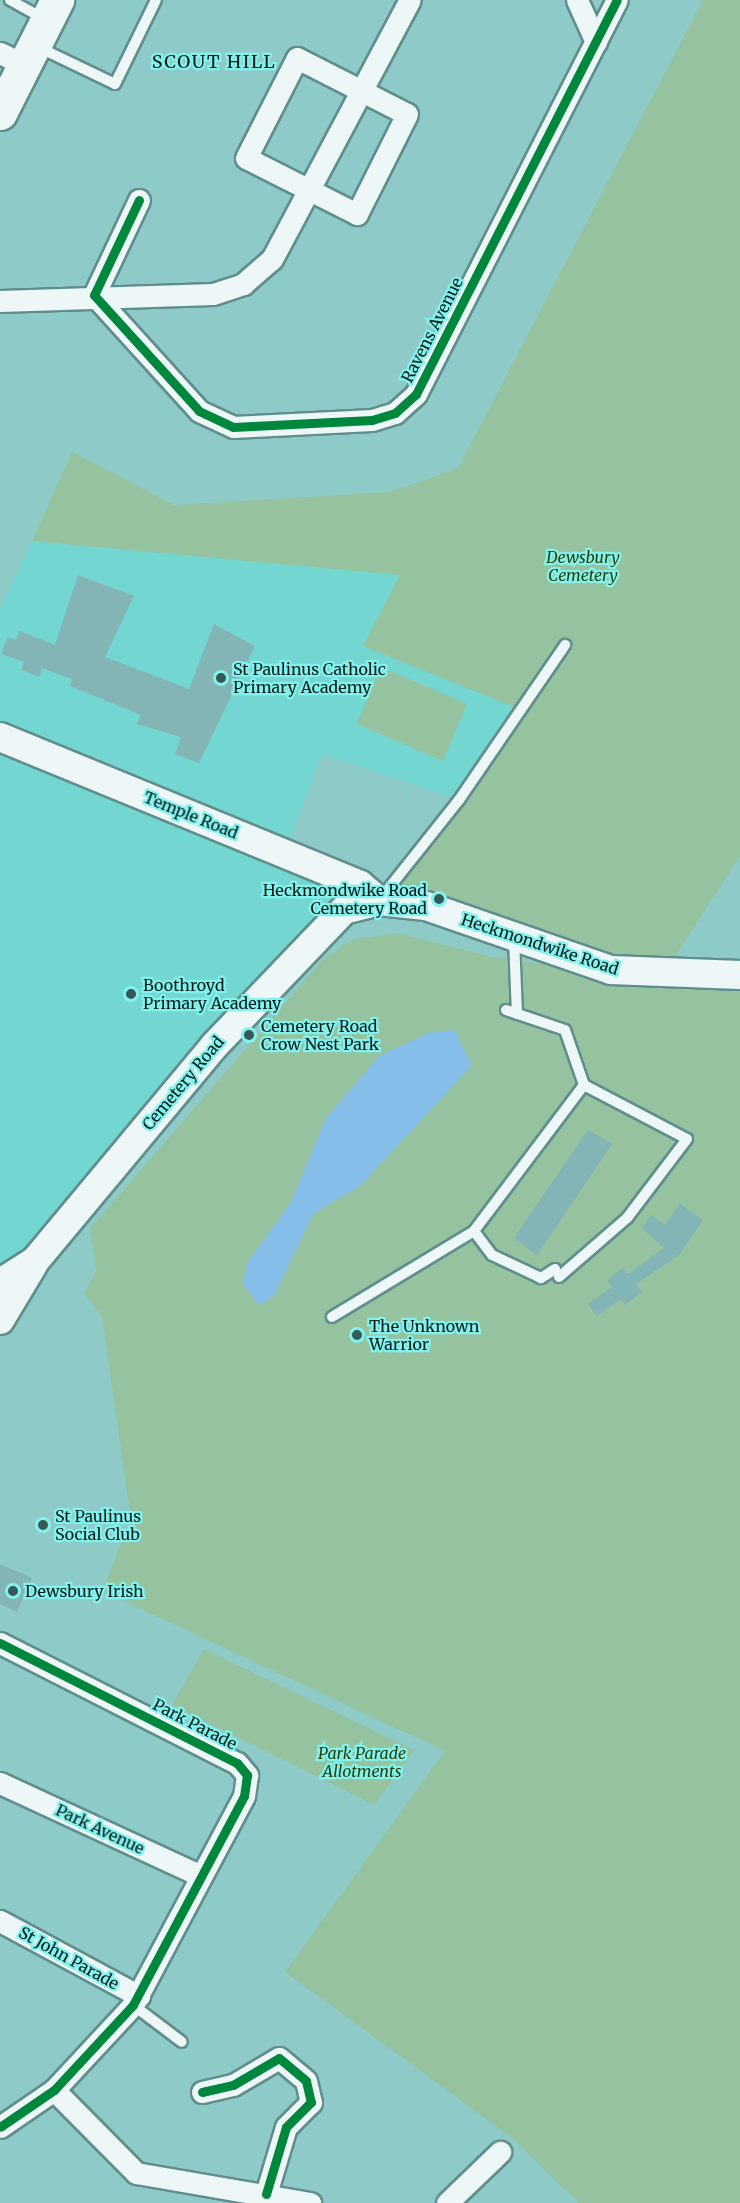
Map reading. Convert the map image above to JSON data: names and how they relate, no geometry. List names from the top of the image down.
{
  "streets": {
    "main road": ["Temple Road", "Heckmondwike Road", "Cemetery Road"],
    "street": [
      "Ravens Avenue",
      "Park Parade",
      "Park Avenue",
      "St John Parade"
    ]
  },
  "crossings": [
    ["Temple Road", "Heckmondwike Road"],
    ["Temple Road", "Cemetery Road"],
    ["Heckmondwike Road", "Cemetery Road"],
    ["Park Parade", "Park Avenue"],
    ["Park Parade", "St John Parade"]
  ],
  "districts": ["SCOUT HILL"],
  "parks": ["Dewsbury Cemetery", "Park Parade Allotments"],
  "places": [
    "St Paulinus Catholic Primary Academy",
    "Heckmondwike Road Cemetery Road",
    "Boothroyd Primary Academy",
    "Cemetery Road Crow Nest Park",
    "The Unknown Warrior",
    "St Paulinus Social Club",
    "Dewsbury Irish"
  ]
}
